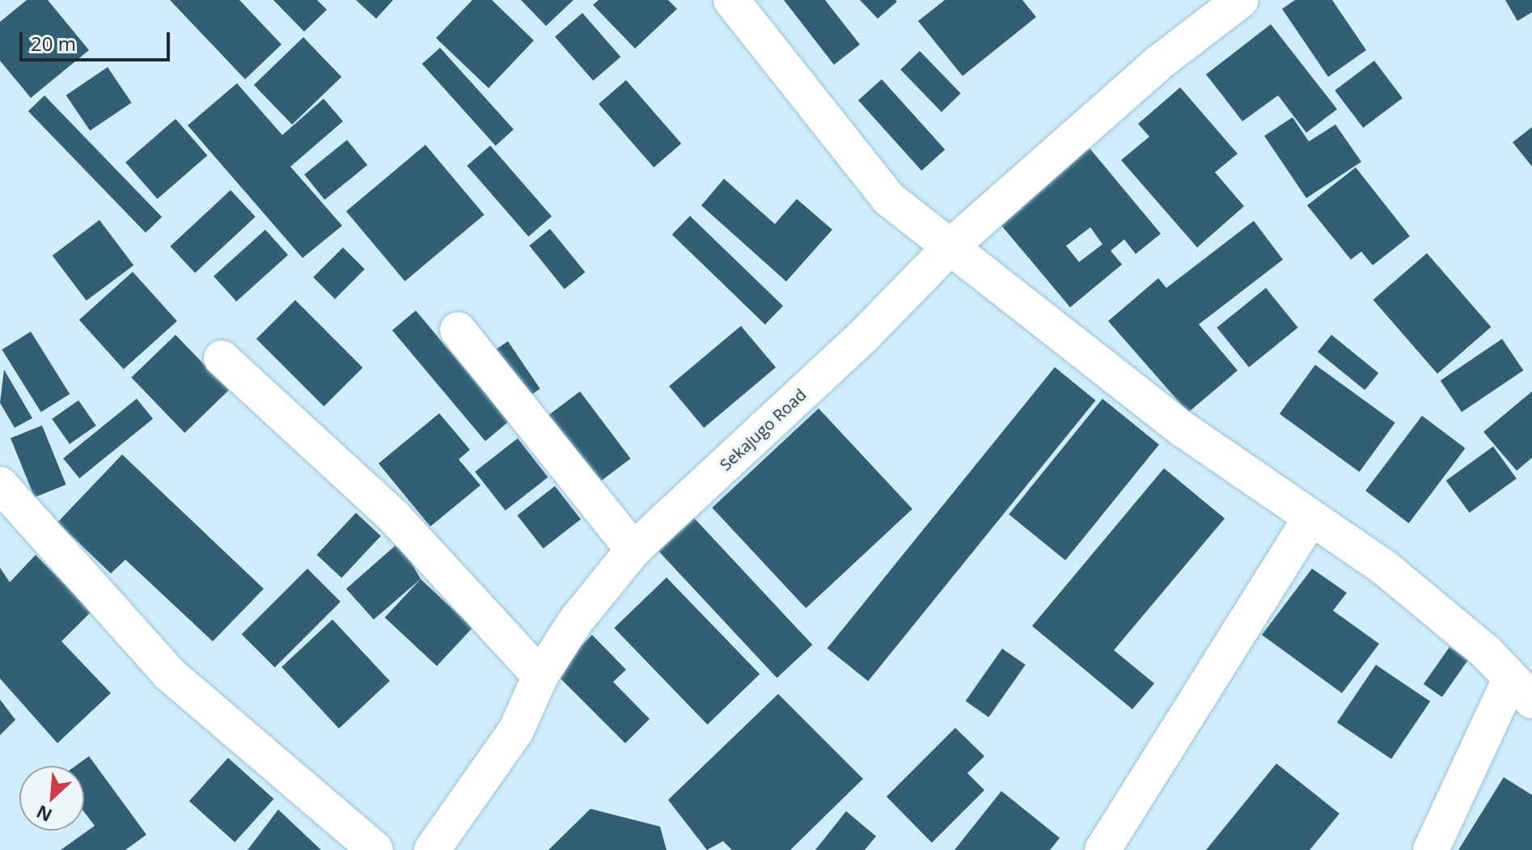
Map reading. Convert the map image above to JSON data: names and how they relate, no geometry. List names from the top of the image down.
{
  "streets": {
    "street": ["Sekajugo Road"]
  },
  "scale_bar": "20 m",
  "north": "bottom left"
}
